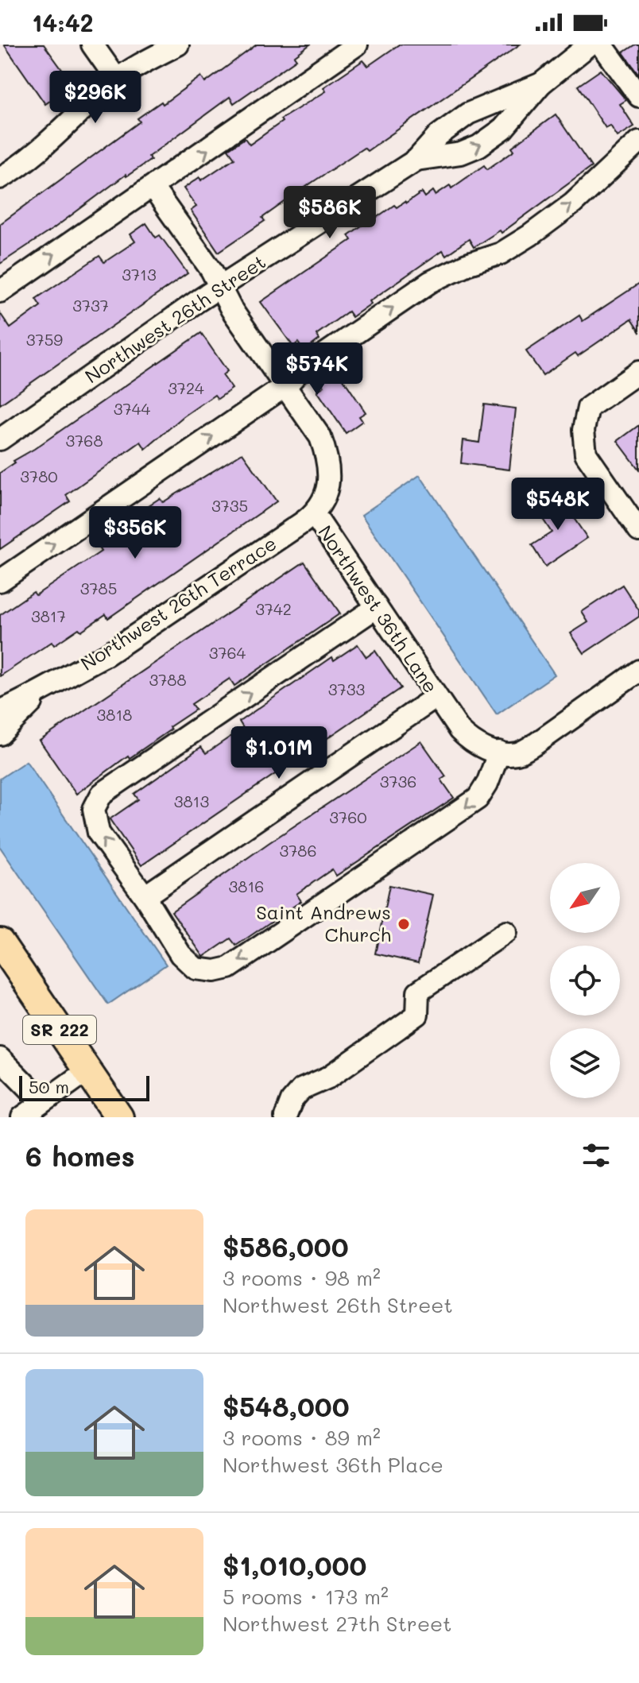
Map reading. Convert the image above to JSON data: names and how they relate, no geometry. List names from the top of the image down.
{
  "streets": {
    "main road": ["SR 222"],
    "street": ["Northwest 26th Street", "Northwest 26th Terrace", "Northwest 36th Lane"]
  },
  "crossings": [
    ["Northwest 26th Street", "Northwest 36th Lane"],
    ["Northwest 26th Terrace", "Northwest 36th Lane"]
  ],
  "places": ["Saint Andrews Church"],
  "house_numbers": [
    "3713",
    "3737",
    "3759",
    "3724",
    "3744",
    "3768",
    "3780",
    "3735",
    "3785",
    "3742",
    "3817",
    "3764",
    "3788",
    "3733",
    "3818",
    "3736",
    "3813",
    "3760",
    "3786",
    "3816"
  ],
  "scale_bar": "50 m",
  "north": "bottom left",
  "page": {
    "status": "14:42",
    "price": [
      "$296K",
      "$586K",
      "$574K",
      "$548K",
      "$356K",
      "$1.01M"
    ],
    "scale": "50 m",
    "heading": "6 homes",
    "list": [
      {
        "name": "$586,000",
        "note": "3 rooms · 98 m² · Northwest 26th Street"
      },
      {
        "name": "$548,000",
        "note": "3 rooms · 89 m² · Northwest 36th Place"
      },
      {
        "name": "$1,010,000",
        "note": "5 rooms · 173 m² · Northwest 27th Street"
      }
    ]
  }
}
